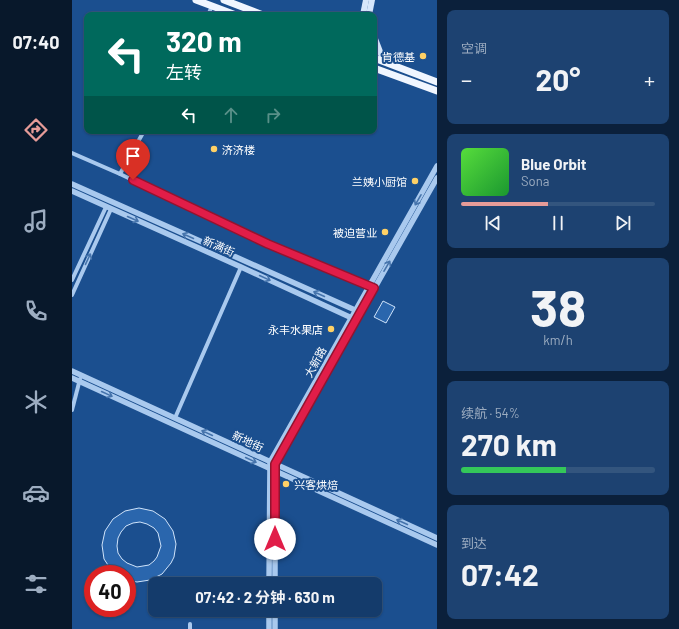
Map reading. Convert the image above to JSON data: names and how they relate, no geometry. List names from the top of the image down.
{
  "streets": {
    "street": ["新满街", "大新路", "新地街"]
  },
  "crossings": [
    ["新满街", "大新路"],
    ["大新路", "新地街"]
  ],
  "places": [
    "肯德基",
    "济济楼",
    "兰姨小厨馆",
    "被迫营业",
    "永丰水果店",
    "兴客烘焙"
  ],
  "page": {
    "tabs": "07:40",
    "tile": [
      "空调",
      ["38", "km/h"],
      ["续航 · 54%", "270 km"],
      ["到达", "07:42"]
    ],
    "turn": ["320 m", "左转"],
    "heat": ["−", "20°", "+"],
    "song": ["Blue Orbit", "Sona"],
    "limit": "40",
    "trip": "07:42 · 2 分钟 · 630 m"
  }
}
